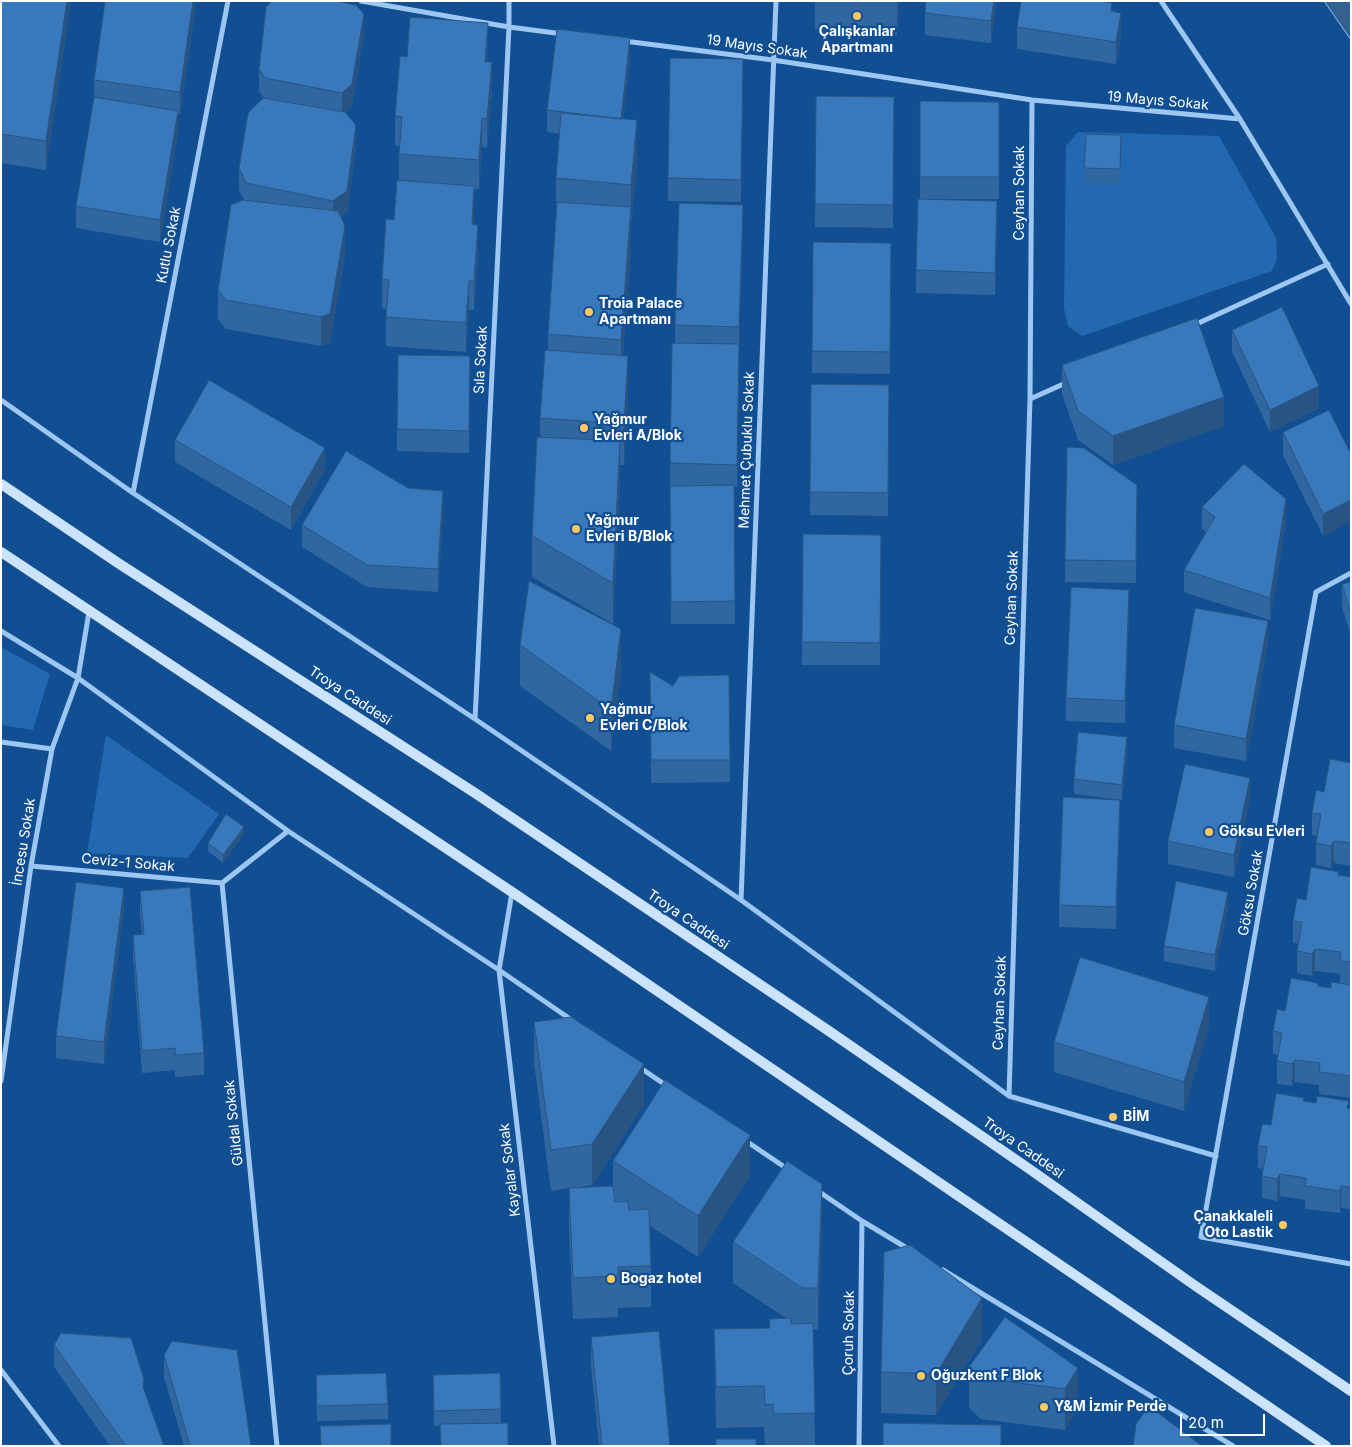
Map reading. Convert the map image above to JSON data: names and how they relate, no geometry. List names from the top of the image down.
{
  "streets": {
    "main road": ["Troya Caddesi"],
    "street": [
      "19 Mayıs Sokak",
      "Ceyhan Sokak",
      "Kutlu Sokak",
      "Sıla Sokak",
      "Mehmet Çubuklu Sokak",
      "İncesu Sokak",
      "Ceviz-1 Sokak",
      "Göksu Sokak",
      "Güldal Sokak",
      "Kayalar Sokak",
      "Çoruh Sokak"
    ]
  },
  "crossings": [
    ["19 Mayıs Sokak", "Ceyhan Sokak"],
    ["19 Mayıs Sokak", "Mehmet Çubuklu Sokak"],
    ["İncesu Sokak", "Ceviz-1 Sokak"],
    ["Ceviz-1 Sokak", "Güldal Sokak"]
  ],
  "places": [
    "Çalışkanlar Apartmanı",
    "Troia Palace Apartmanı",
    "Yağmur Evleri A/Blok",
    "Yağmur Evleri B/Blok",
    "Yağmur Evleri C/Blok",
    "Göksu Evleri",
    "BİM",
    "Çanakkaleli Oto Lastik",
    "Bogaz hotel",
    "Oğuzkent F Blok",
    "Y&M İzmir Perde"
  ],
  "scale_bar": "20 m"
}
